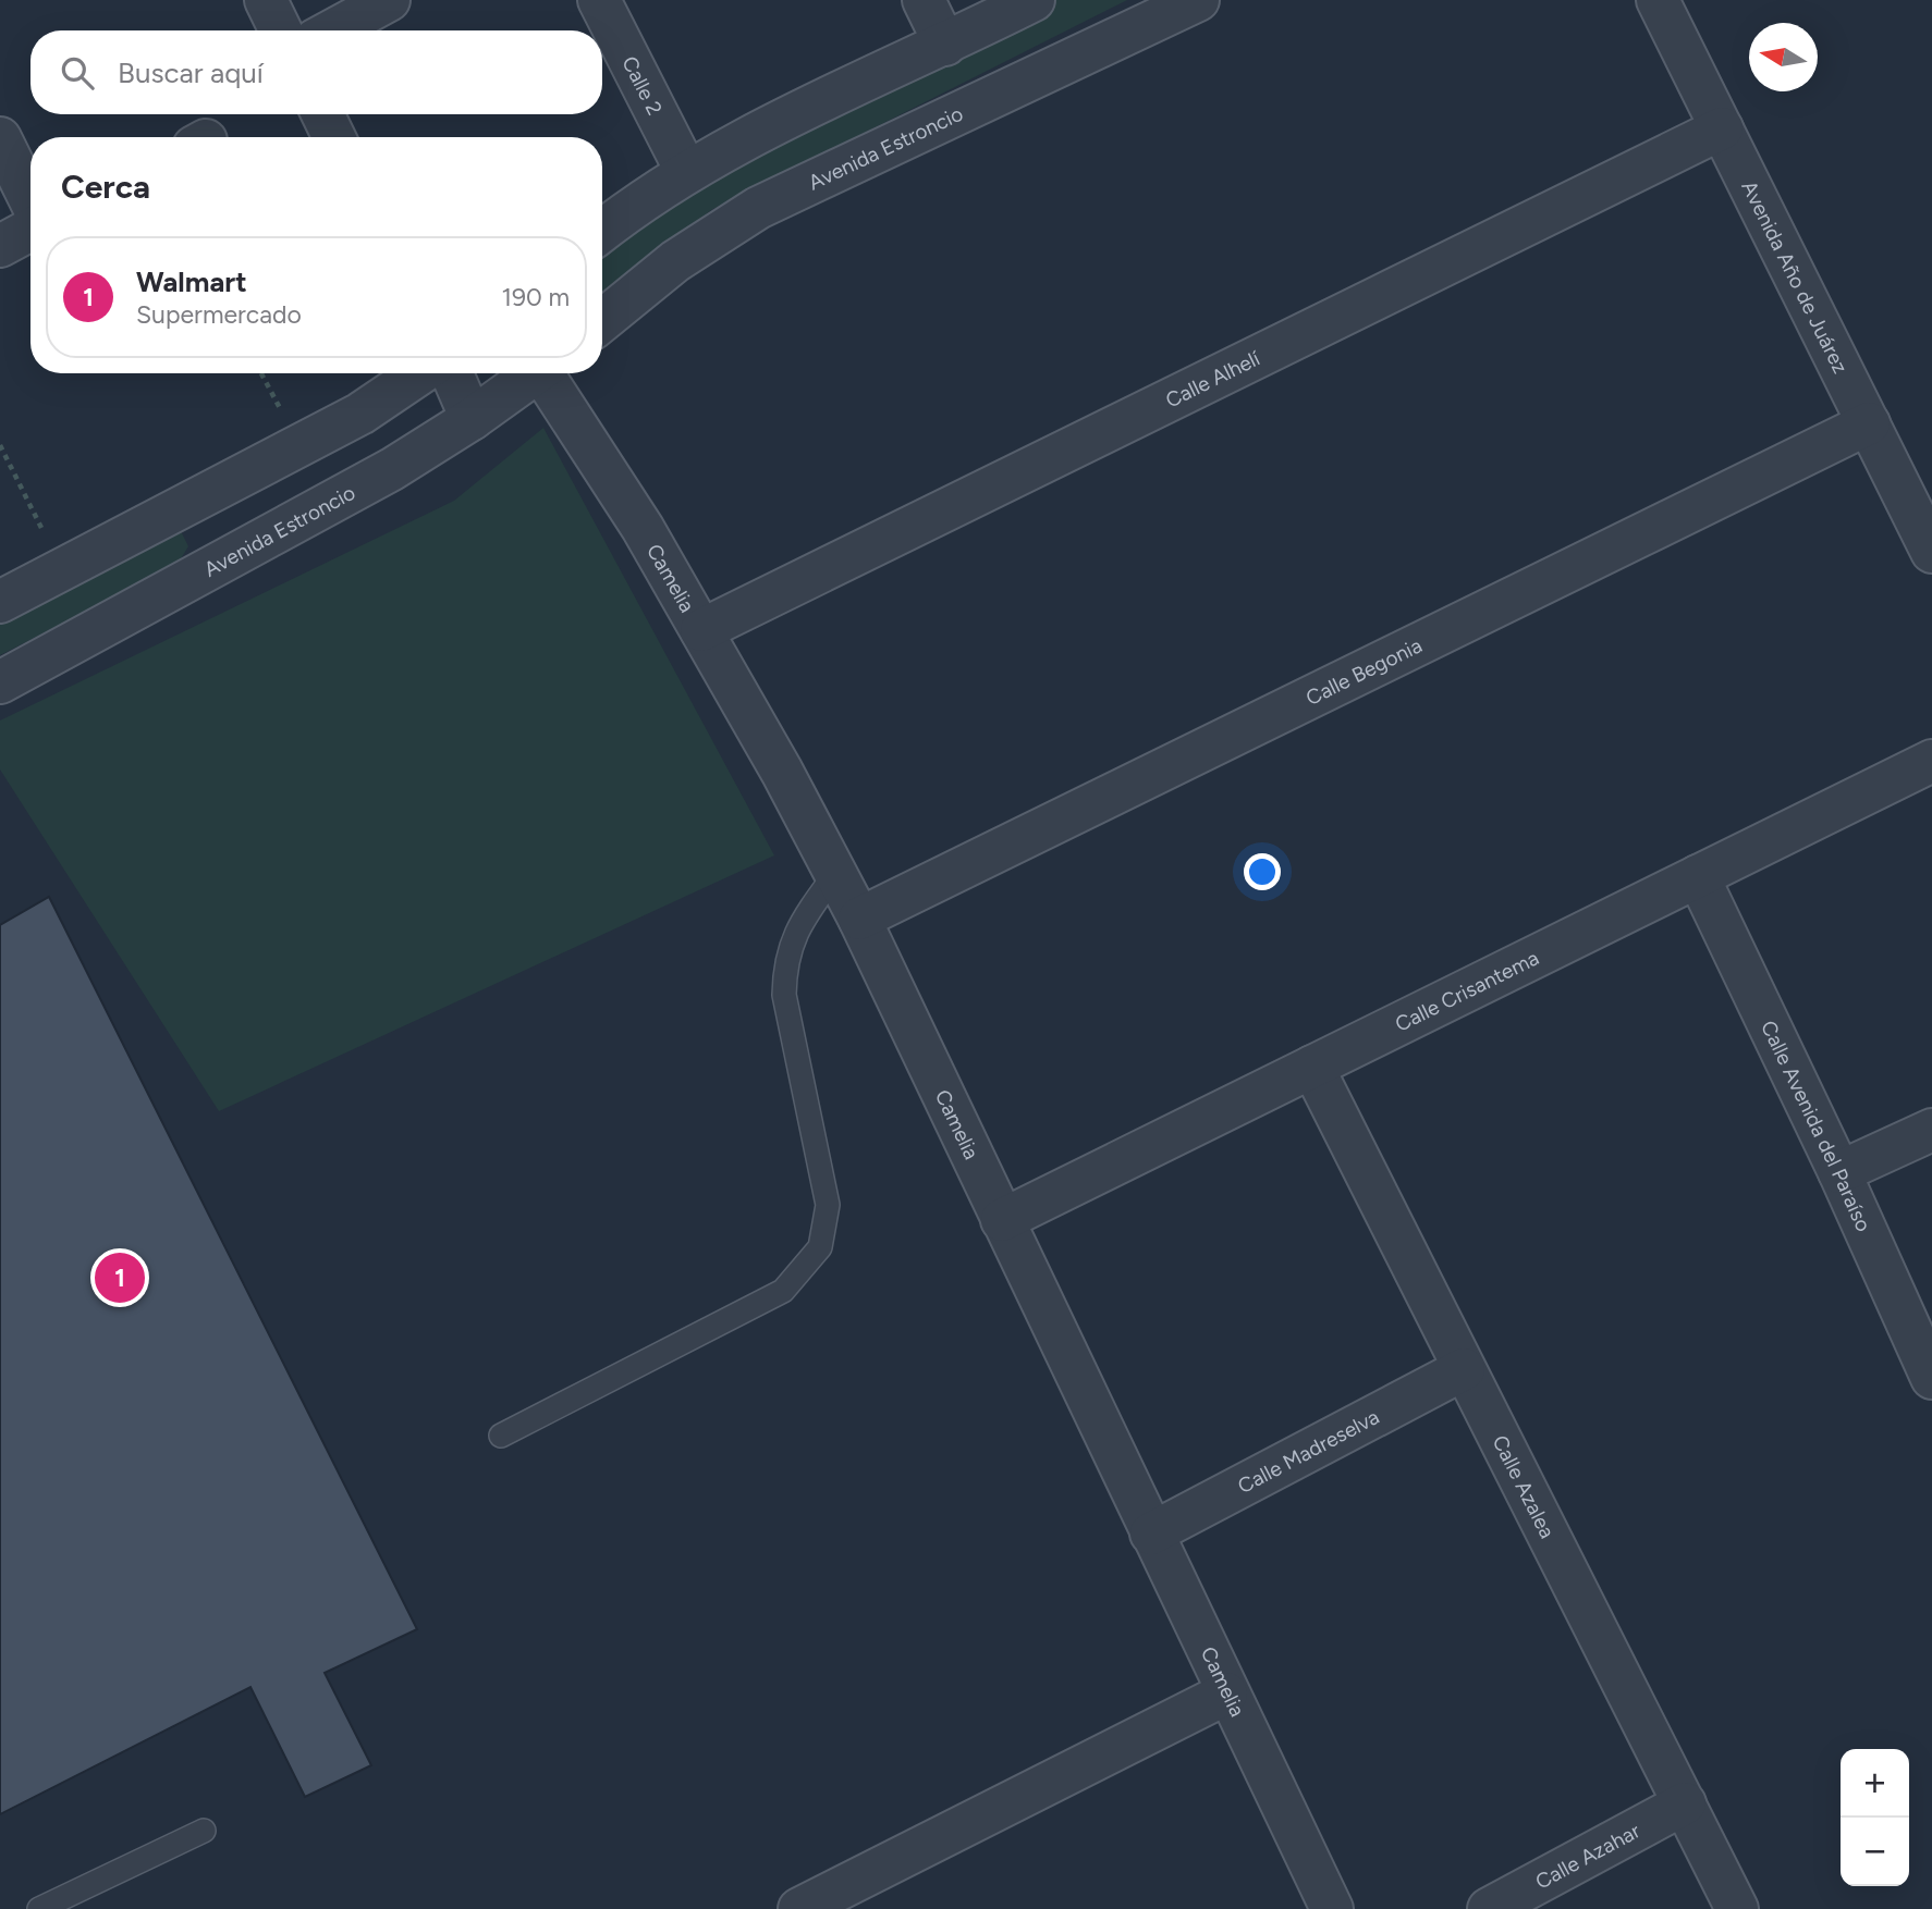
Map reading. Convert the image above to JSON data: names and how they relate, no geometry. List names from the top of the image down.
{
  "streets": {
    "street": [
      "Calle 2",
      "Avenida Estroncio",
      "Avenida Año de Juárez",
      "Calle Alhelí",
      "Camelia",
      "Calle Begonia",
      "Calle Crisantema",
      "Calle Avenida del Paraíso",
      "Calle Madreselva",
      "Calle Azalea",
      "Calle Azahar"
    ]
  },
  "crossings": [
    ["Avenida Año de Juárez", "Calle Alhelí"],
    ["Avenida Año de Juárez", "Calle Begonia"],
    ["Calle Alhelí", "Camelia"],
    ["Camelia", "Calle Begonia"],
    ["Camelia", "Calle Crisantema"],
    ["Camelia", "Calle Madreselva"],
    ["Calle Crisantema", "Calle Avenida del Paraíso"],
    ["Calle Crisantema", "Calle Azalea"],
    ["Calle Madreselva", "Calle Azalea"],
    ["Calle Azalea", "Calle Azahar"]
  ],
  "north": "left",
  "page": {
    "search": "Buscar aquí",
    "heading": "Cerca",
    "list": [
      {
        "mark": "1",
        "name": "Walmart",
        "note": "Supermercado",
        "value": "190 m"
      }
    ],
    "pins": "1",
    "map_buttons": ["+", "−"]
  }
}
